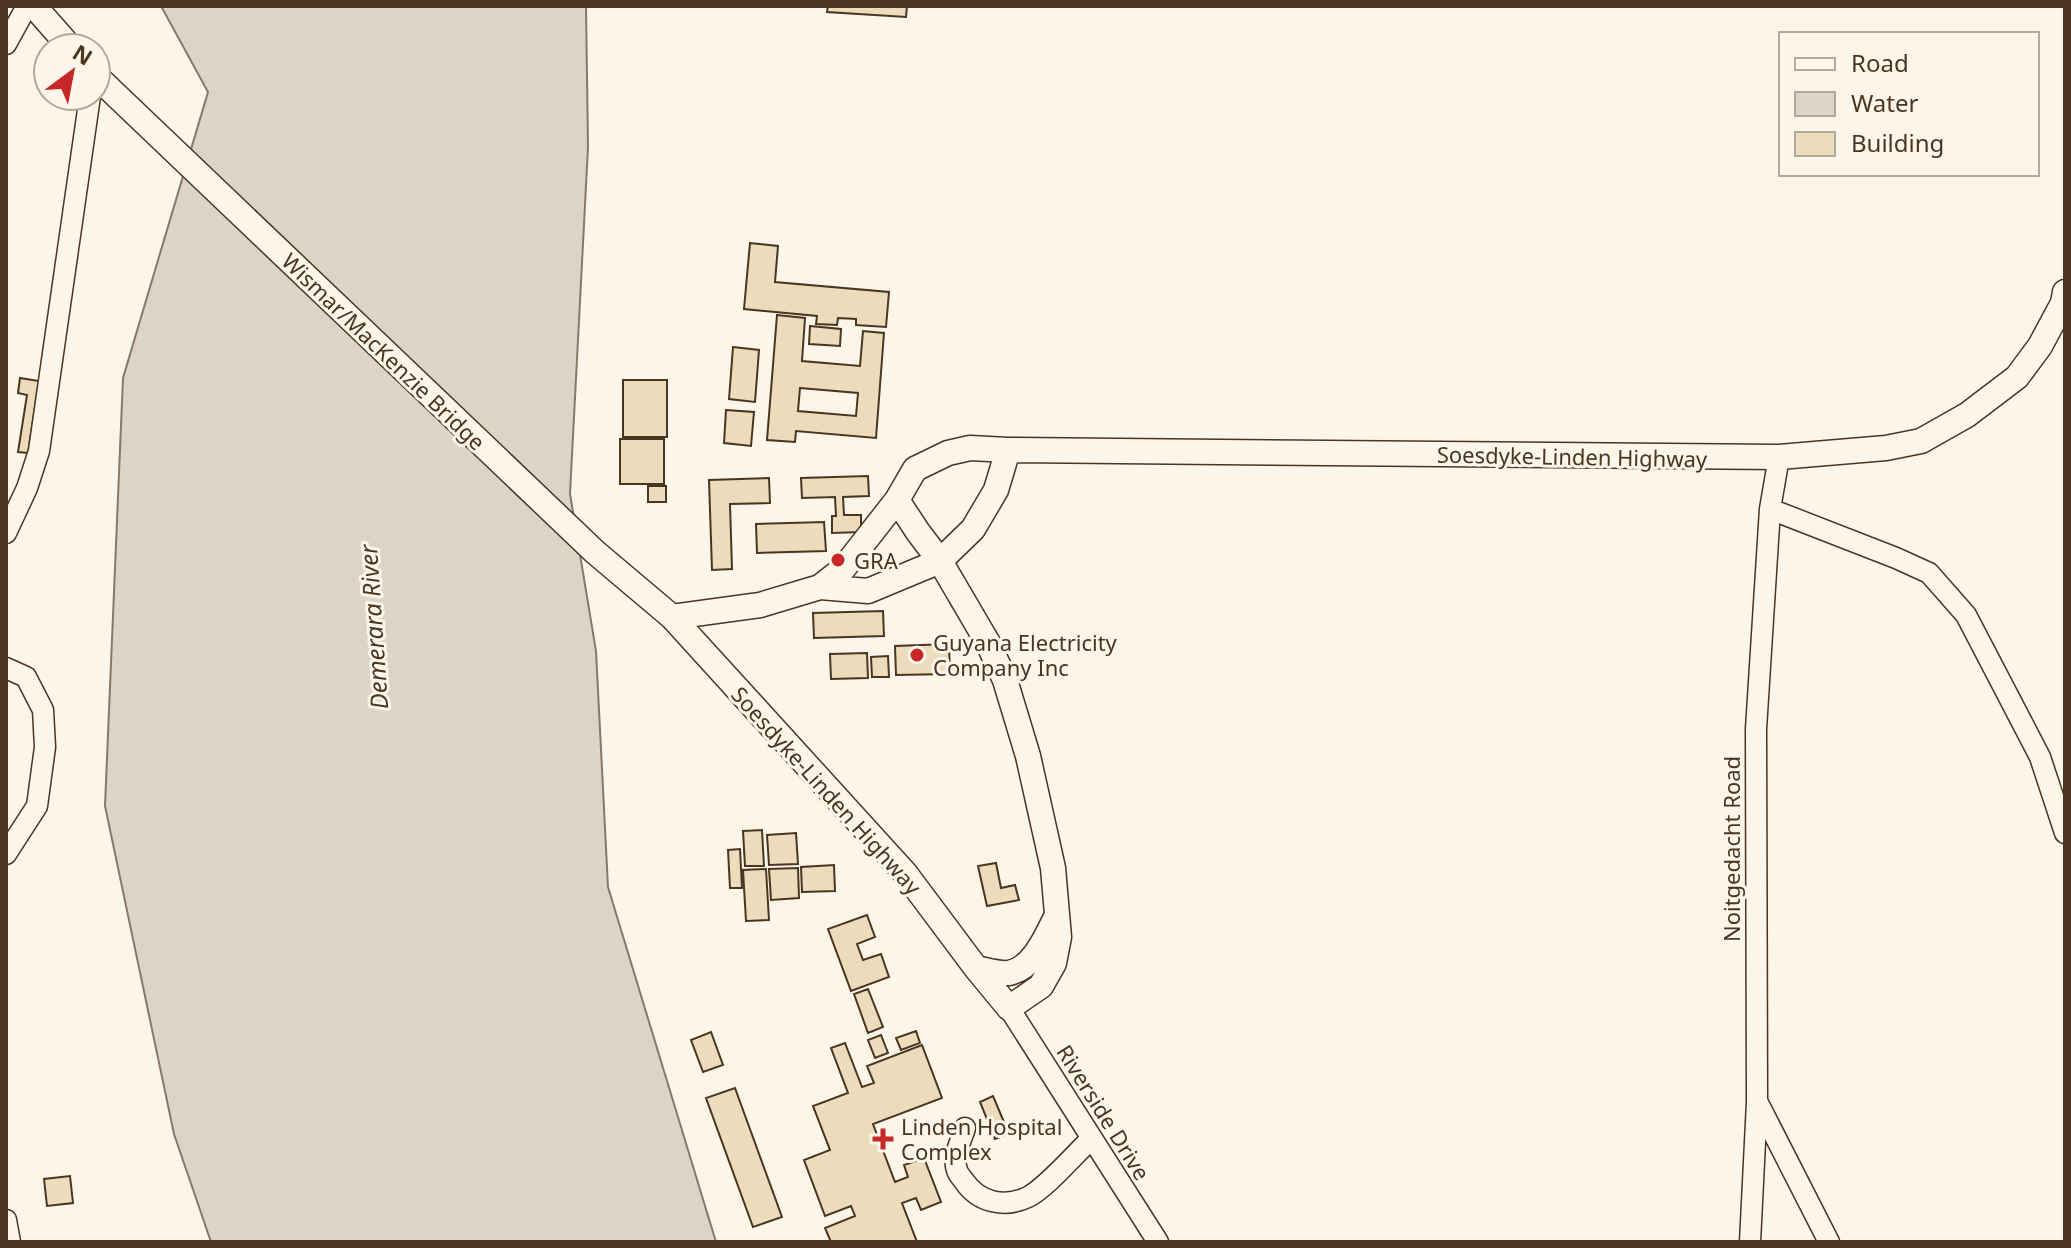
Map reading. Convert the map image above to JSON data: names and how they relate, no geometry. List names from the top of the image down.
{
  "streets": {
    "main road": ["Wismar/MacKenzie Bridge", "Soesdyke-Linden Highway"],
    "street": ["Noitgedacht Road", "Riverside Drive"]
  },
  "crossings": [
    ["Wismar/MacKenzie Bridge", "Soesdyke-Linden Highway"],
    ["Soesdyke-Linden Highway", "Noitgedacht Road"],
    ["Soesdyke-Linden Highway", "Riverside Drive"]
  ],
  "water": ["Demerara River"],
  "places": {
    "other": ["GRA", "Guyana Electricity Company Inc"],
    "health": ["Linden Hospital Complex"]
  },
  "legend": ["Road", "Water", "Building"],
  "north": "top right"
}
